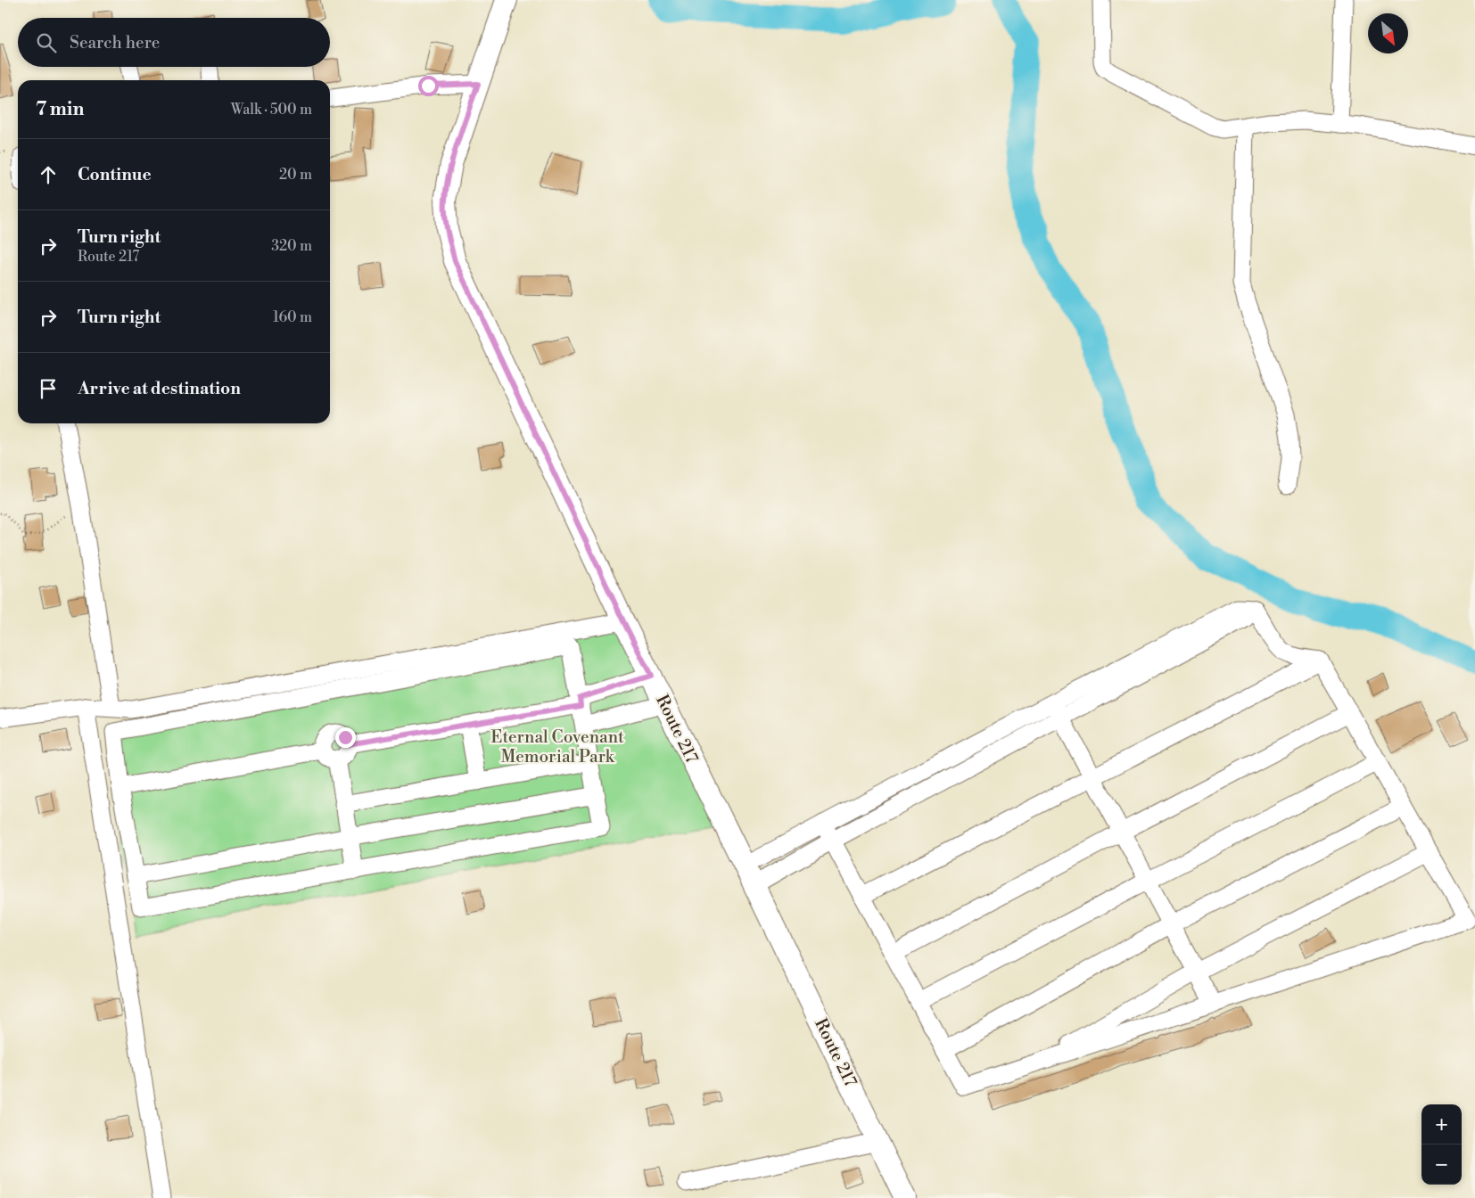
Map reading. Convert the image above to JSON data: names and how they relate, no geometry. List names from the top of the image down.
{
  "streets": {
    "main road": ["Route 217"]
  },
  "parks": ["Eternal Covenant Memorial Park"],
  "north": "bottom right",
  "page": {
    "search": "Search here",
    "heading": ["7 min", "Walk · 500 m"],
    "list": [
      ["Continue", "20 m"],
      ["Turn right", "Route 217", "320 m"],
      ["Turn right", "160 m"],
      "Arrive at destination"
    ],
    "map_buttons": ["+", "−"]
  }
}
